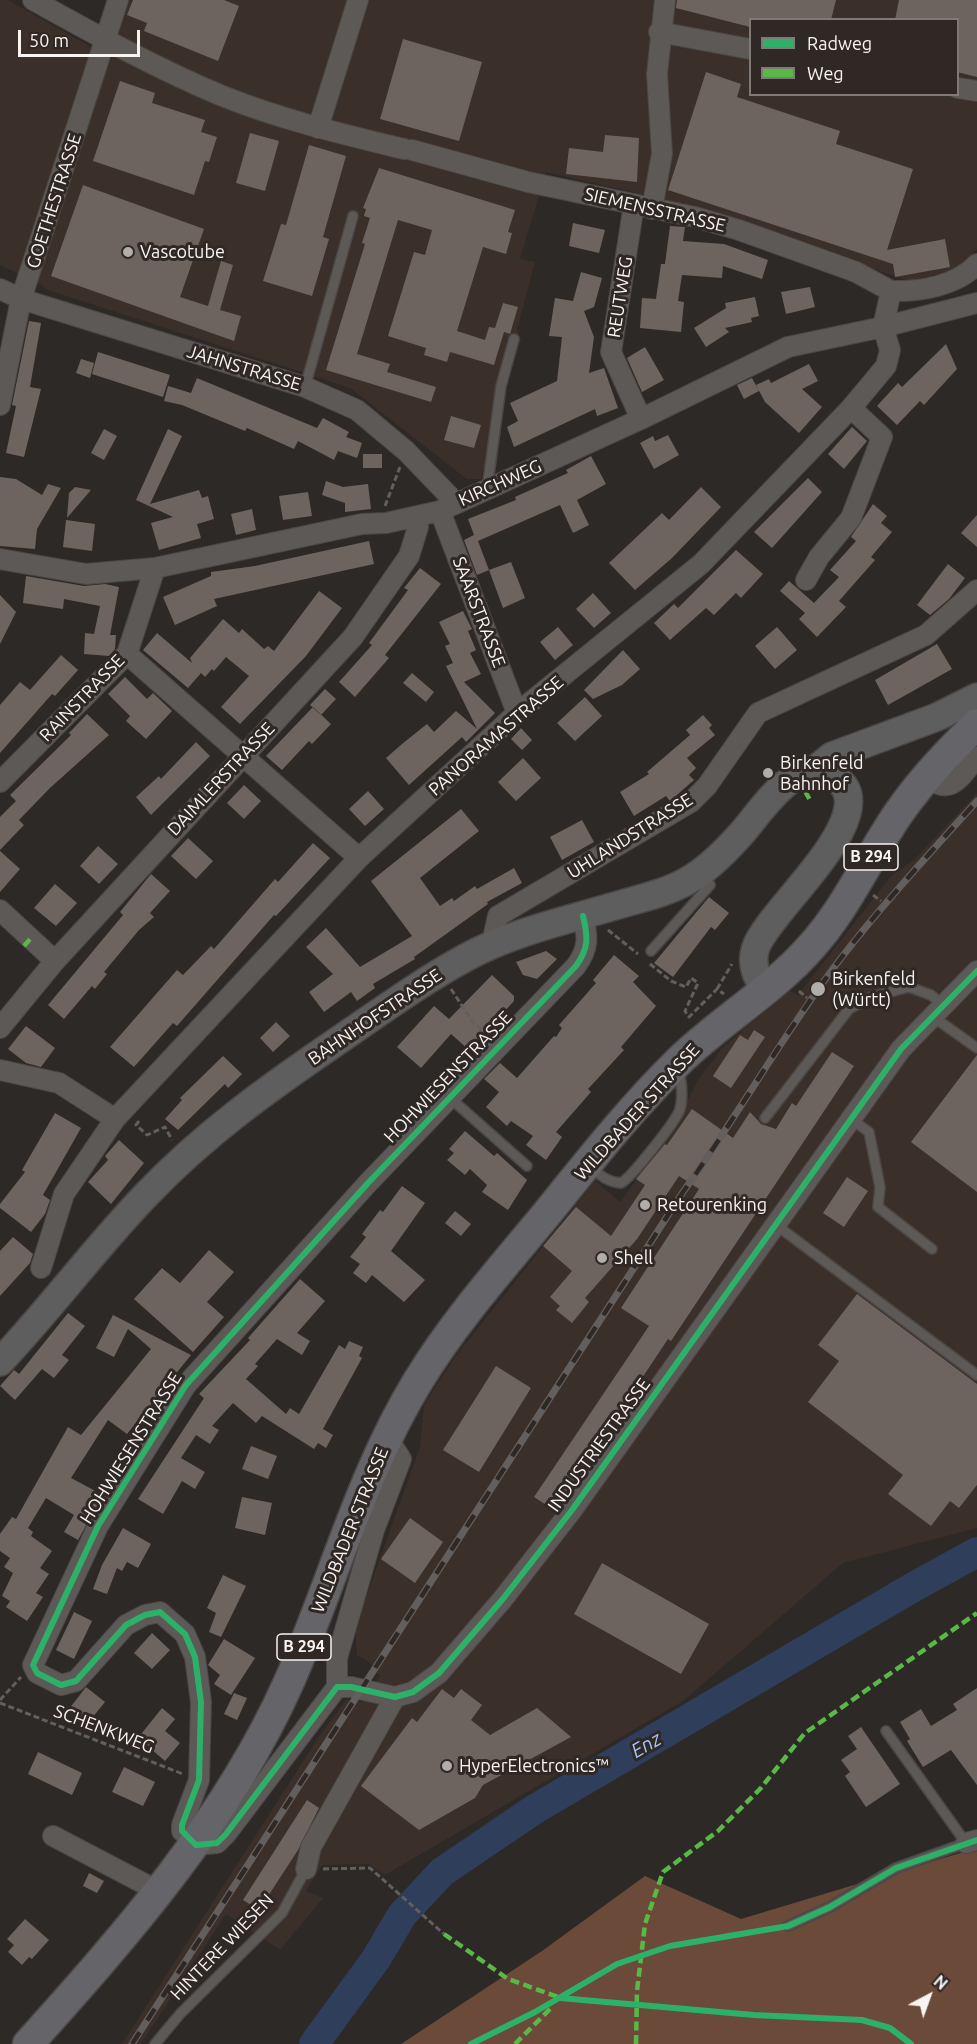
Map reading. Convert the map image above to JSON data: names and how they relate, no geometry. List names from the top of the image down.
{
  "streets": {
    "main road": ["B 294", "BAHNHOFSTRASSE", "WILDBADER STRASSE"],
    "street": [
      "GOETHESTRASSE",
      "SIEMENSSTRASSE",
      "REUTWEG",
      "JAHNSTRASSE",
      "KIRCHWEG",
      "SAARSTRASSE",
      "RAINSTRASSE",
      "PANORAMASTRASSE",
      "DAIMLERSTRASSE",
      "UHLANDSTRASSE",
      "HOHWIESENSTRASSE",
      "INDUSTRIESTRASSE"
    ],
    "lane": ["HINTERE WIESEN"],
    "path": ["SCHENKWEG"]
  },
  "crossings": [
    ["GOETHESTRASSE", "SIEMENSSTRASSE"],
    ["GOETHESTRASSE", "JAHNSTRASSE"],
    ["SIEMENSSTRASSE", "REUTWEG"],
    ["SIEMENSSTRASSE", "PANORAMASTRASSE"],
    ["REUTWEG", "KIRCHWEG"],
    ["JAHNSTRASSE", "KIRCHWEG"],
    ["JAHNSTRASSE", "SAARSTRASSE"],
    ["KIRCHWEG", "SAARSTRASSE"],
    ["KIRCHWEG", "RAINSTRASSE"],
    ["KIRCHWEG", "PANORAMASTRASSE"],
    ["KIRCHWEG", "DAIMLERSTRASSE"],
    ["SAARSTRASSE", "PANORAMASTRASSE"],
    ["UHLANDSTRASSE", "BAHNHOFSTRASSE"],
    ["BAHNHOFSTRASSE", "HOHWIESENSTRASSE"]
  ],
  "water": ["Enz"],
  "places": [
    "Vascotube",
    "Birkenfeld Bahnhof",
    "Birkenfeld (Württ)",
    "Retourenking",
    "Shell",
    "HyperElectronics™"
  ],
  "legend": ["Radweg", "Weg"],
  "scale_bar": "50 m",
  "north": "top right"
}
